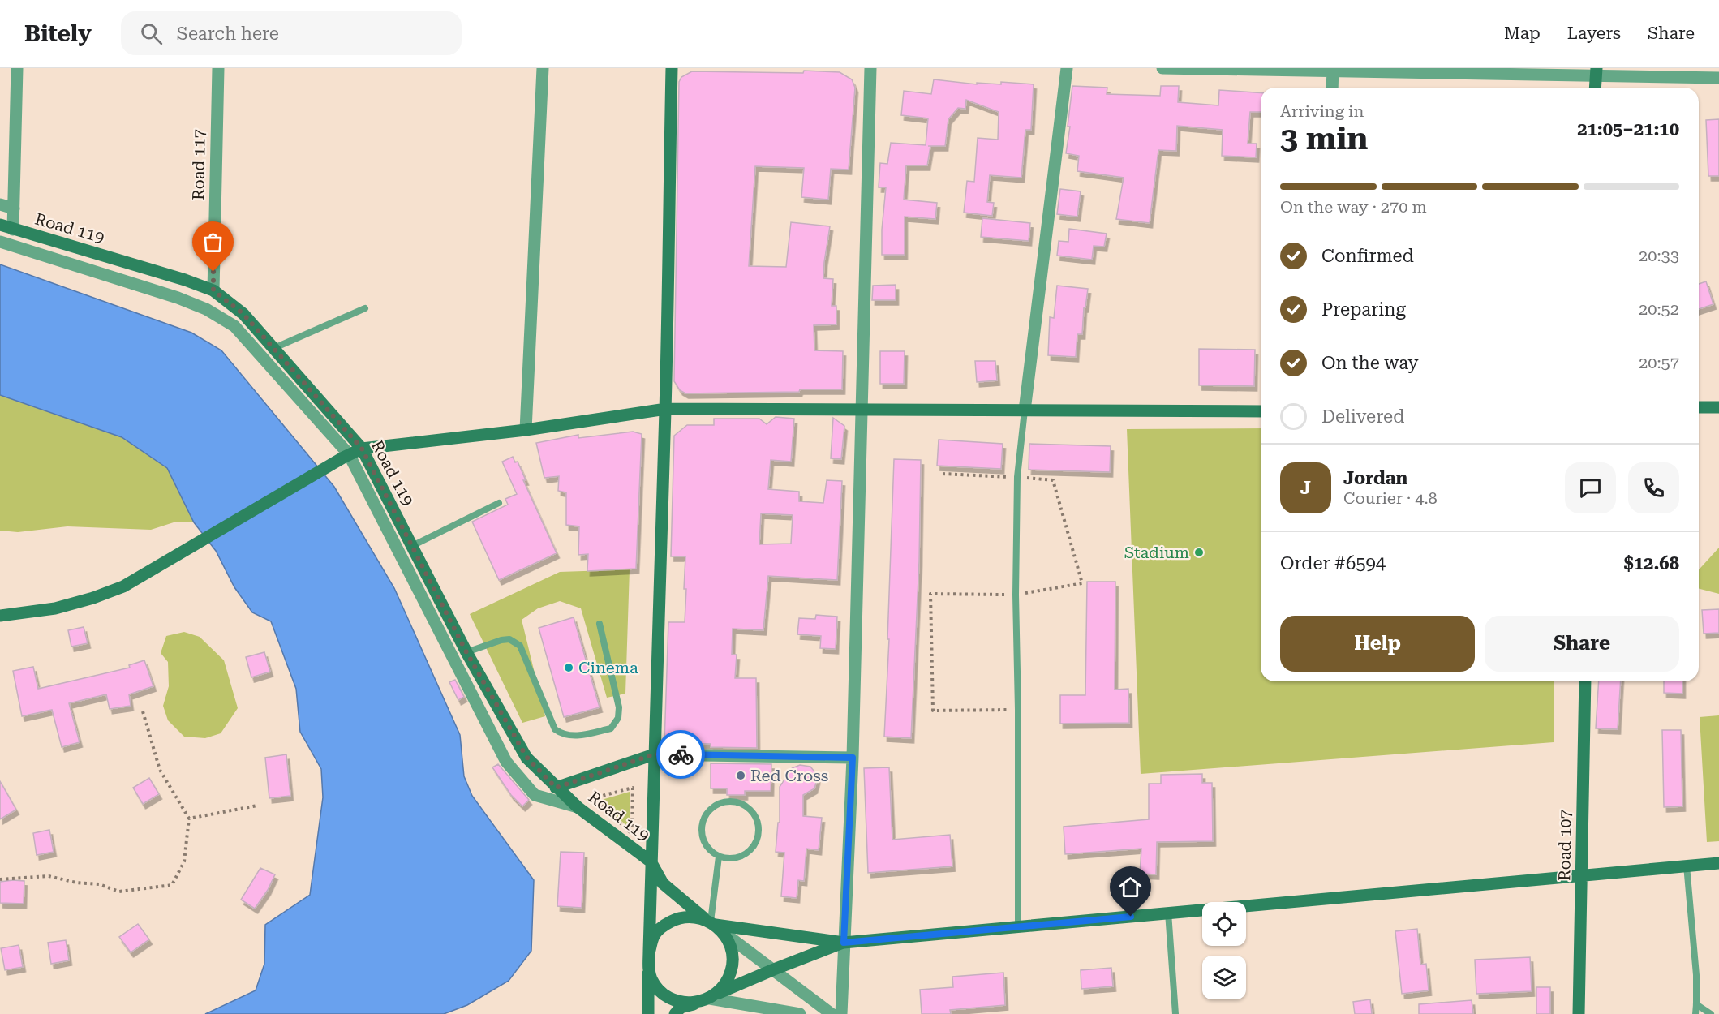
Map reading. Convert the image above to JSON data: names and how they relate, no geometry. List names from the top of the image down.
{
  "streets": {
    "street": ["Road 117", "Road 119", "Road 107"]
  },
  "crossings": [
    ["Road 117", "Road 119"]
  ],
  "places": ["Stadium", "Cinema", "Red Cross"],
  "page": {
    "header": "Bitely",
    "search": "Search here",
    "nav": ["Map", "Layers", "Share"],
    "heading": ["3 min", "Arriving in", "21:05–21:10"],
    "panel": [
      "Jordan",
      "Courier · 4.8",
      "Order #6594",
      "$12.68"
    ],
    "bar": "On the way · 270 m",
    "list": [
      ["Confirmed", "20:33"],
      ["Preparing", "20:52"],
      ["On the way", "20:57"],
      "Delivered"
    ],
    "round": "J",
    "buttons": ["Help", "Share"]
  }
}
